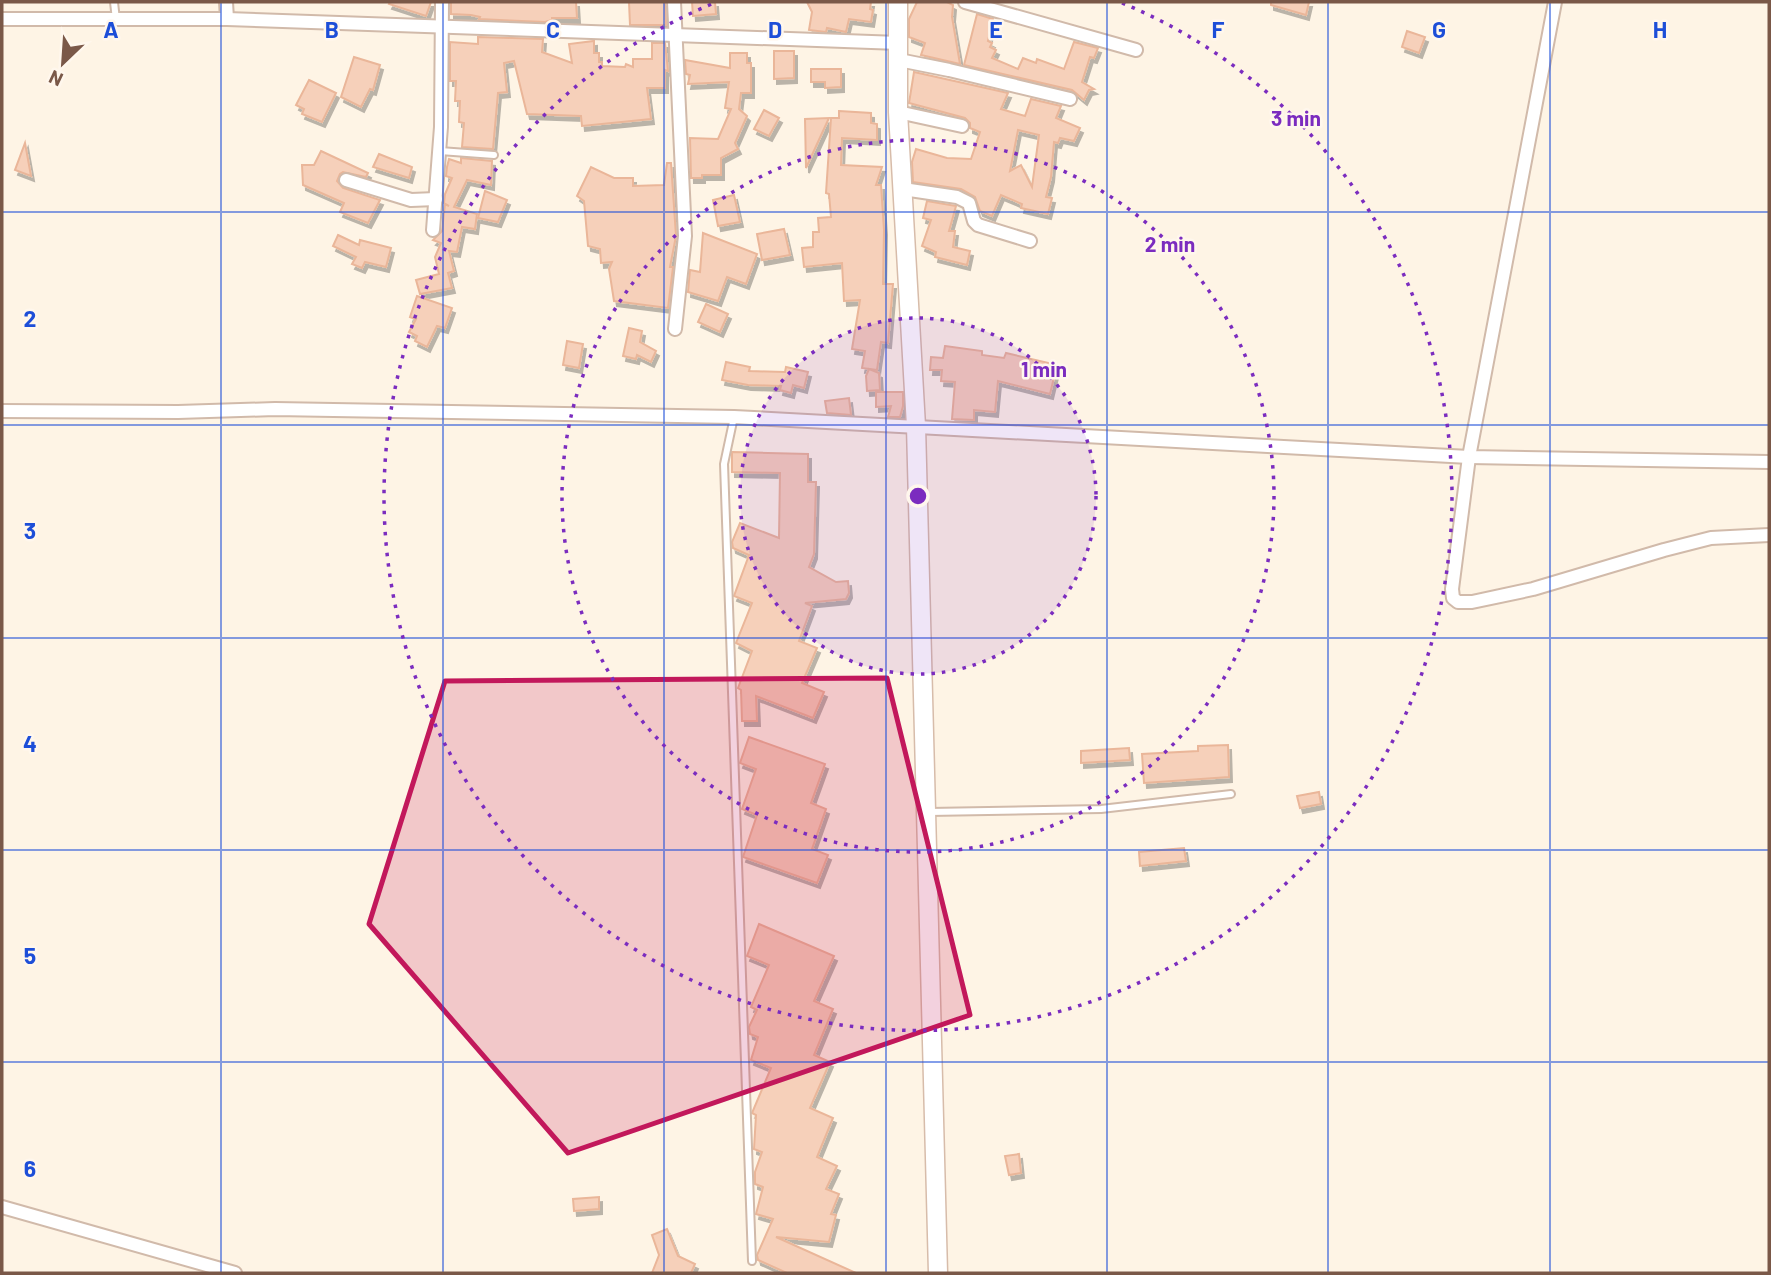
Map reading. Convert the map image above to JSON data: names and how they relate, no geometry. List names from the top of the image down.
{
  "north": "bottom left",
  "grid": {
    "columns": [
      "A",
      "B",
      "C",
      "D",
      "E",
      "F",
      "G",
      "H"
    ],
    "rows": [
      "2",
      "3",
      "4",
      "5",
      "6"
    ]
  },
  "rings": ["3 min", "2 min", "1 min"]
}
